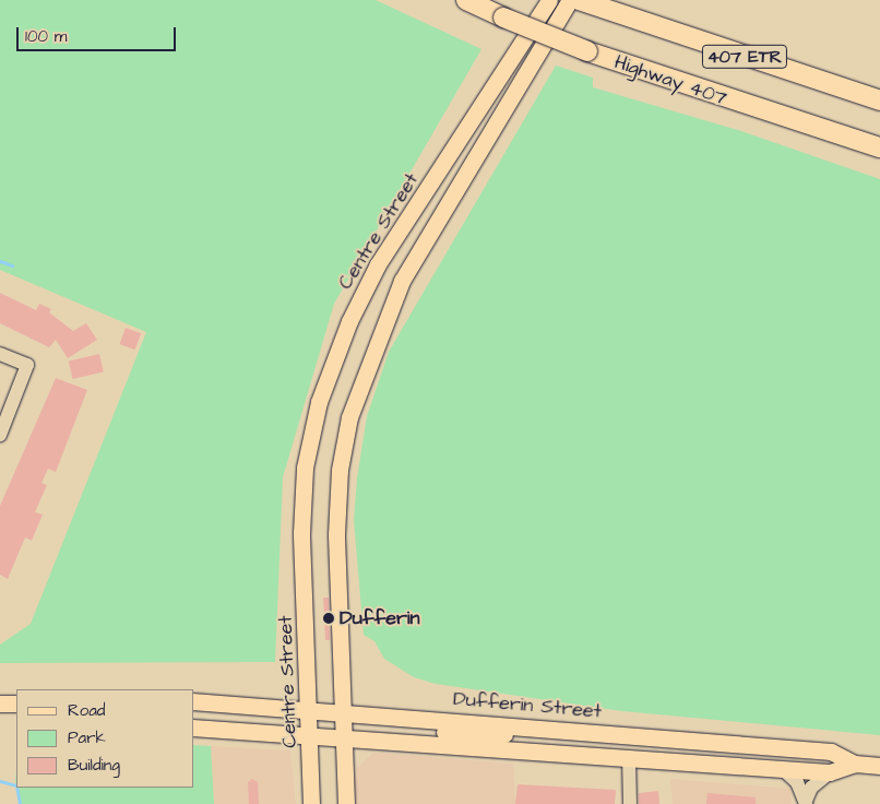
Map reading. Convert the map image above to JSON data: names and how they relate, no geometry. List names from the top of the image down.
{
  "streets": {
    "highway": ["407 ETR", "Highway 407"],
    "main road": ["Centre Street", "Dufferin Street"]
  },
  "crossings": [
    ["Centre Street", "Dufferin Street"]
  ],
  "places": ["Dufferin"],
  "legend": ["Road", "Park", "Building"],
  "scale_bar": "100 m"
}
